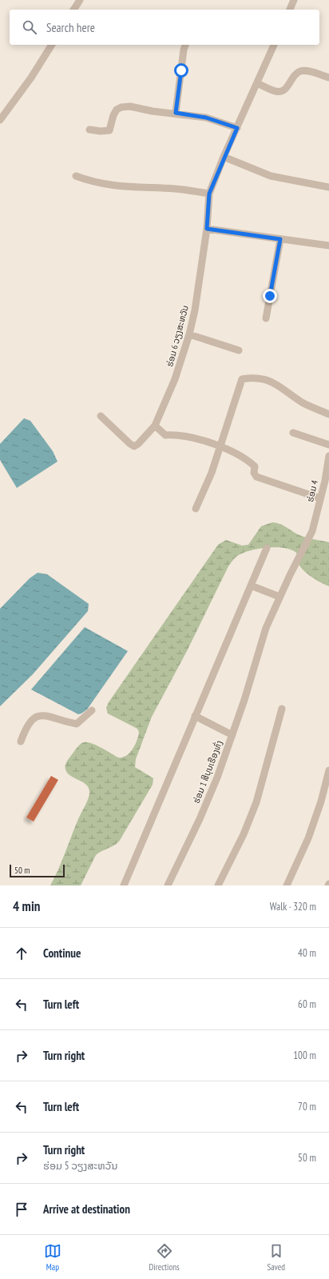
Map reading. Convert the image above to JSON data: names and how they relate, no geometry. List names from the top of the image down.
{
  "streets": {
    "street": ["ຮ່ອມ 6 ວຽງສະຫວັນ", "ຮ່ອມ 4", "ຮ່ອມ 1 ສີບຸນເຮືອງທົ່ງ"]
  },
  "crossings": [
    ["ຮ່ອມ 4", "ຮ່ອມ 1 ສີບຸນເຮືອງທົ່ງ"]
  ],
  "scale_bar": "50 m",
  "page": {
    "search": "Search here",
    "scale": "50 m",
    "heading": ["4 min", "Walk · 320 m"],
    "list": [
      ["Continue", "40 m"],
      ["Turn left", "60 m"],
      ["Turn right", "100 m"],
      ["Turn left", "70 m"],
      ["Turn right", "ຮ່ອມ 5 ວຽງສະຫວັນ", "50 m"],
      "Arrive at destination"
    ],
    "nav": ["Map", "Directions", "Saved"]
  }
}
